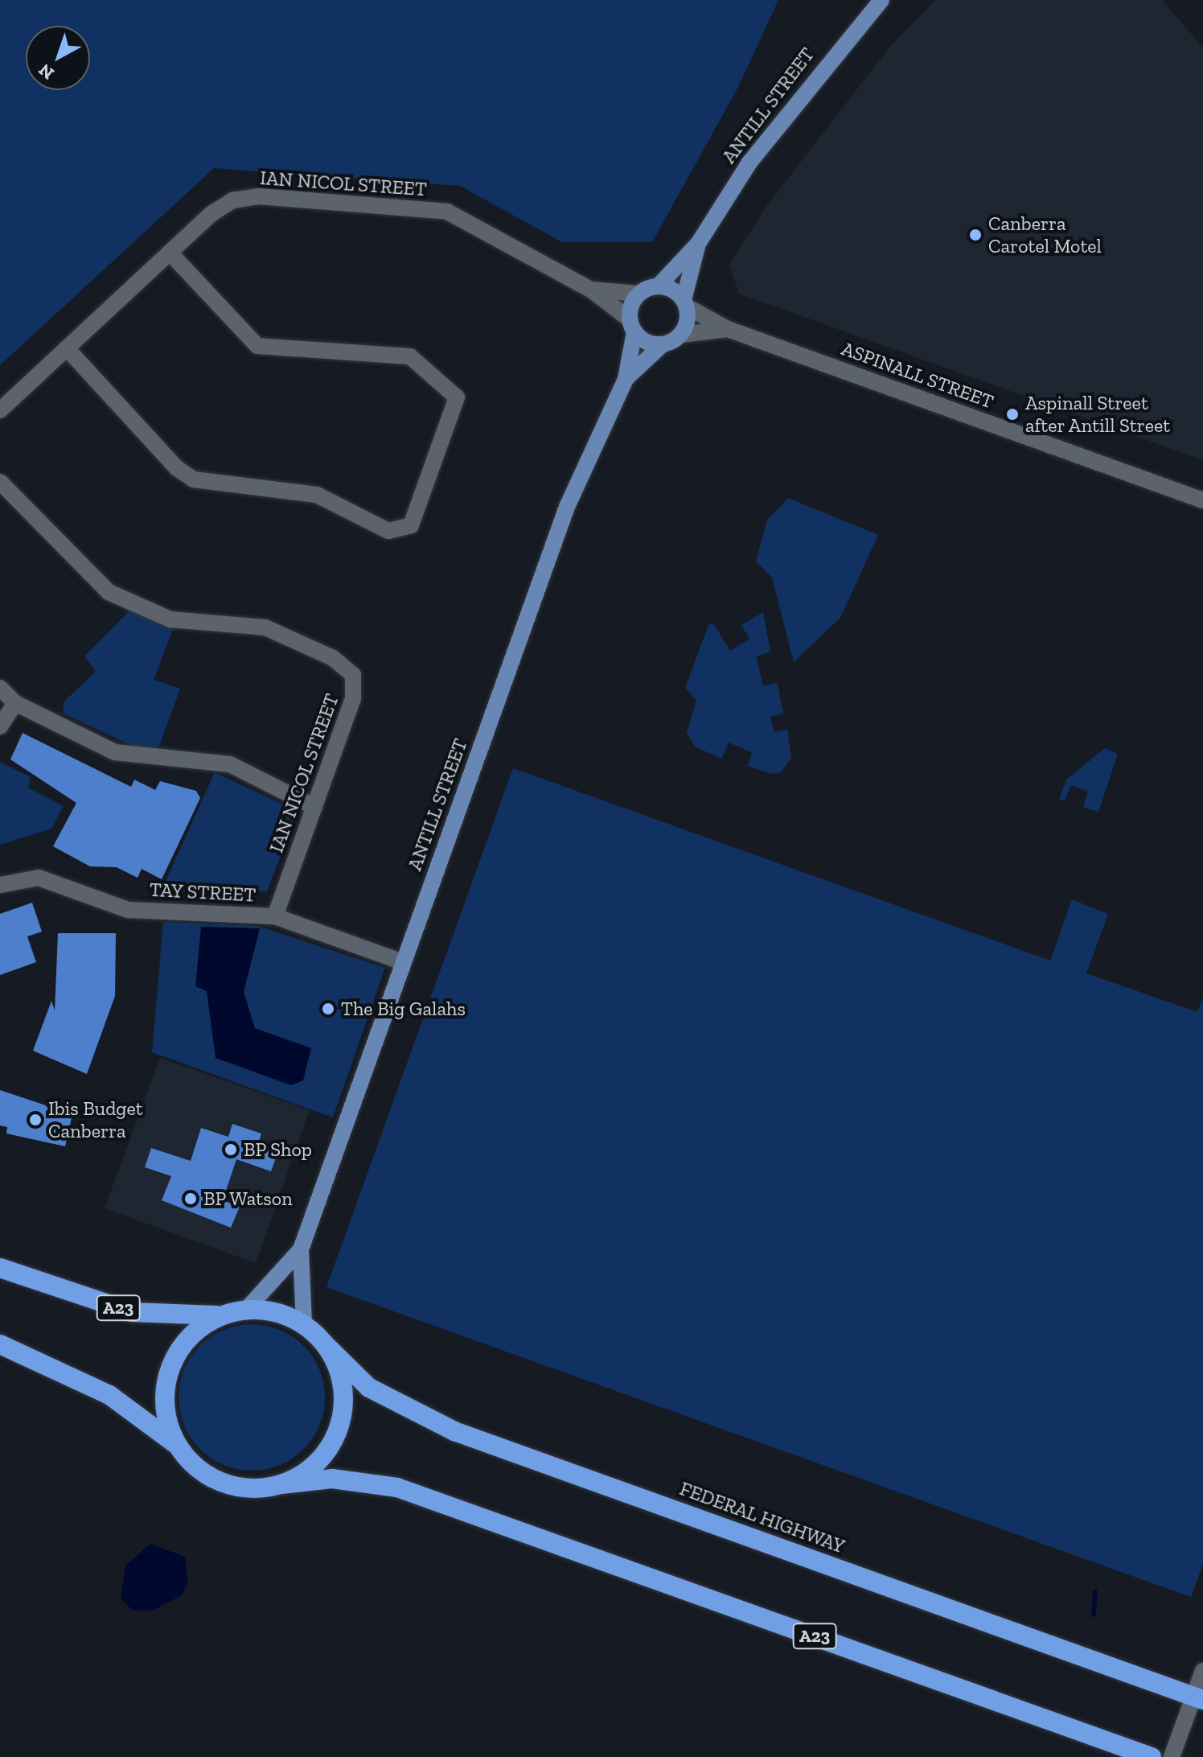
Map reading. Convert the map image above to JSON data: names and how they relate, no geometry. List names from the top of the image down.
{
  "streets": {
    "highway": ["A23", "FEDERAL HIGHWAY"],
    "main road": ["ANTILL STREET"],
    "street": ["IAN NICOL STREET", "ASPINALL STREET", "TAY STREET"]
  },
  "crossings": [
    ["ANTILL STREET", "IAN NICOL STREET"],
    ["ANTILL STREET", "ASPINALL STREET"],
    ["ANTILL STREET", "TAY STREET"],
    ["ANTILL STREET", "A23"],
    ["ANTILL STREET", "FEDERAL HIGHWAY"],
    ["IAN NICOL STREET", "ASPINALL STREET"],
    ["IAN NICOL STREET", "TAY STREET"],
    ["A23", "FEDERAL HIGHWAY"]
  ],
  "places": [
    "Canberra Carotel Motel",
    "Aspinall Street after Antill Street",
    "The Big Galahs",
    "Ibis Budget Canberra",
    "BP Shop",
    "BP Watson"
  ],
  "north": "bottom left"
}
